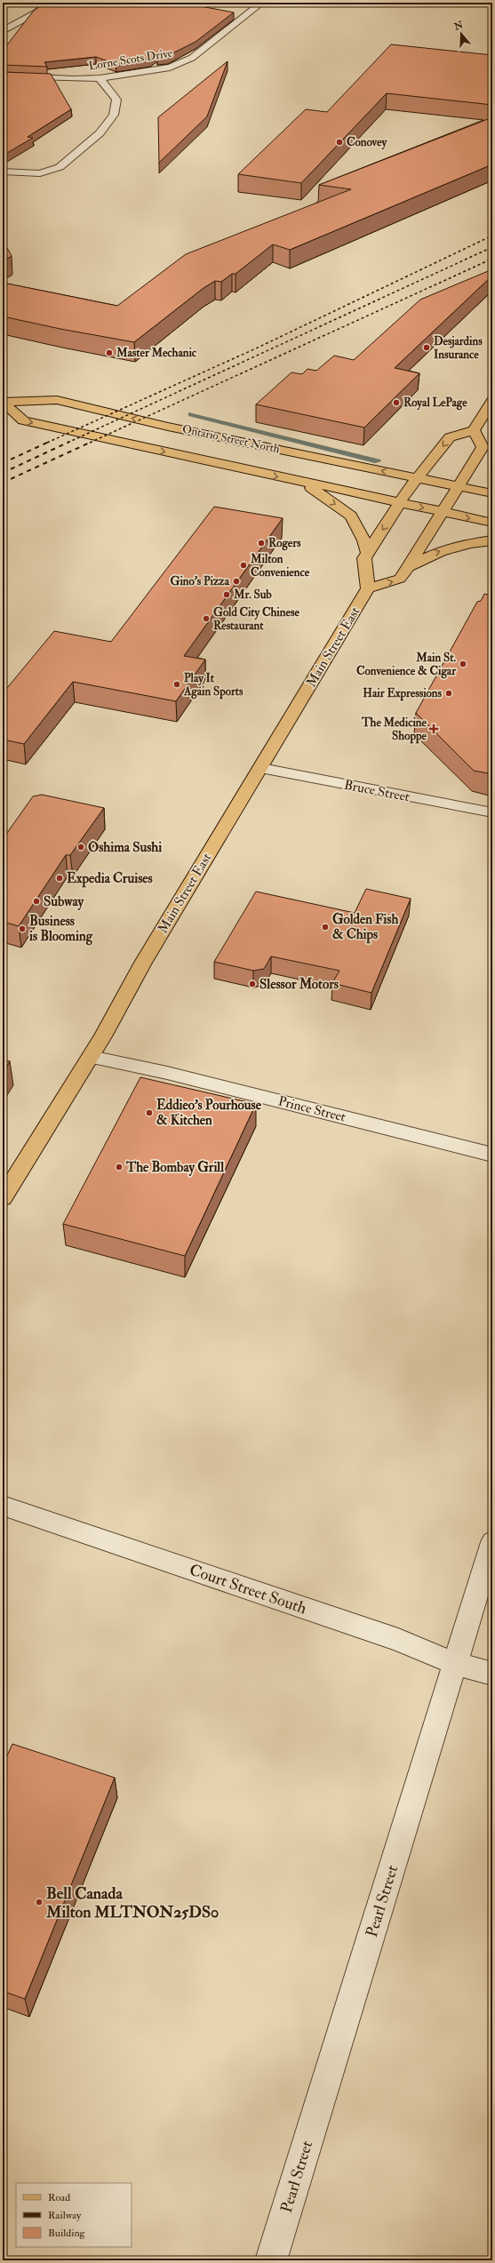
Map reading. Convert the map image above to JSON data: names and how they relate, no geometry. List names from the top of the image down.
{
  "streets": {
    "main road": ["Ontario Street North", "Main Street East"],
    "street": [
      "Lorne Scots Drive",
      "Bruce Street",
      "Prince Street",
      "Court Street South",
      "Pearl Street"
    ]
  },
  "crossings": [
    ["Main Street East", "Bruce Street"],
    ["Main Street East", "Prince Street"],
    ["Court Street South", "Pearl Street"]
  ],
  "places": {
    "other": [
      "Conovey",
      "Desjardins Insurance",
      "Master Mechanic",
      "Royal LePage",
      "Rogers",
      "Milton Convenience",
      "Gino's Pizza",
      "Mr. Sub",
      "Gold City Chinese Restaurant",
      "Main St. Convenience & Cigar",
      "Play It Again Sports",
      "Hair Expressions",
      "Oshima Sushi",
      "Expedia Cruises",
      "Subway",
      "Golden Fish & Chips",
      "Business is Blooming",
      "Slessor Motors",
      "Eddieo's Pourhouse & Kitchen",
      "The Bombay Grill",
      "Bell Canada Milton MLTNON25DS0"
    ],
    "health": ["The Medicine Shoppe"]
  },
  "legend": ["Road", "Railway", "Building"],
  "north": "top"
}
